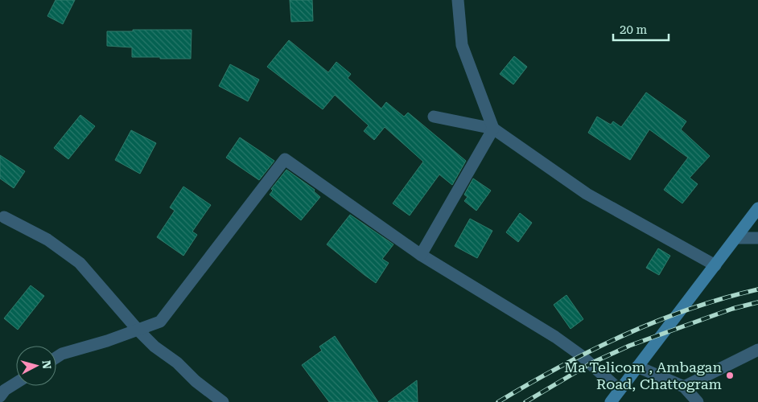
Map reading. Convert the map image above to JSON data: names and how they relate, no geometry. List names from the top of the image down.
{
  "places": ["Ma Telicom , Ambagan Road, Chattogram"],
  "scale_bar": "20 m",
  "north": "right"
}
